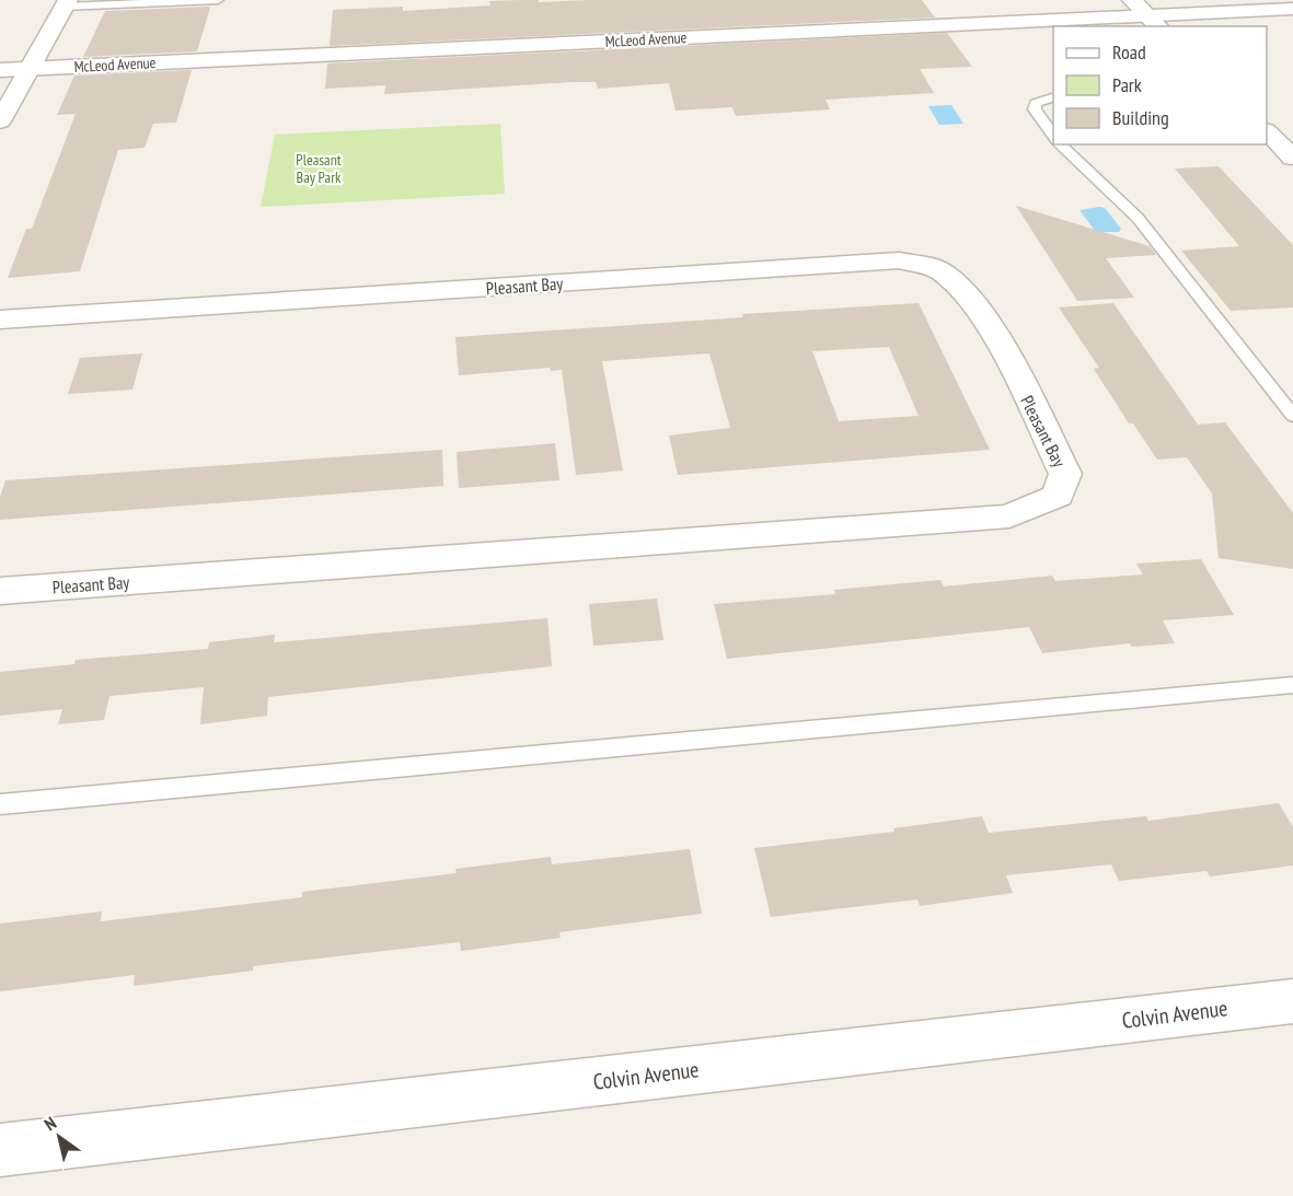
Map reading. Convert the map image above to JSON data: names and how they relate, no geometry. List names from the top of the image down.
{
  "streets": {
    "street": ["McLeod Avenue", "Pleasant Bay", "Colvin Avenue"]
  },
  "parks": ["Pleasant Bay Park"],
  "legend": ["Road", "Park", "Building"],
  "north": "top left"
}
